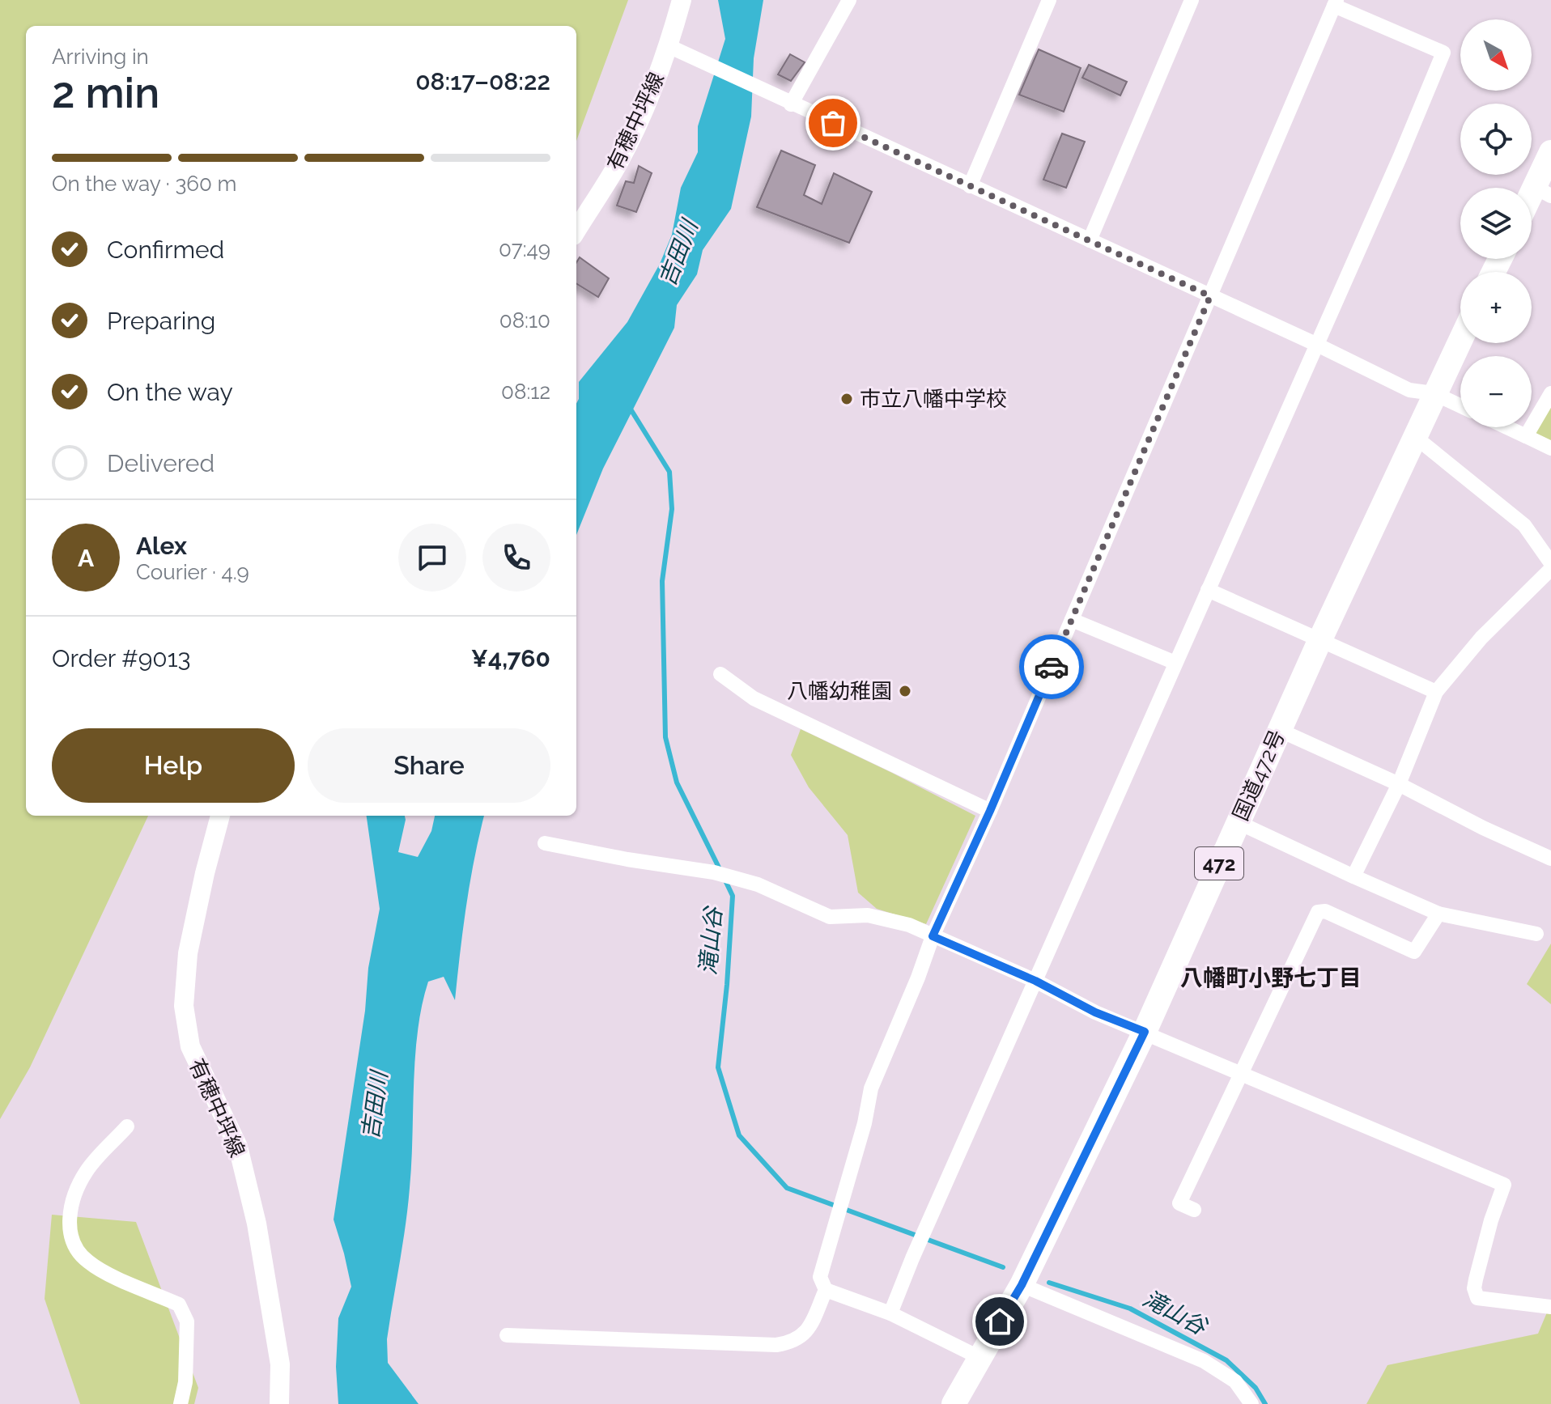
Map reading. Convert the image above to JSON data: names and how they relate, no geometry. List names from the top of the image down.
{
  "streets": {
    "highway": ["国道472号", "472"],
    "main road": ["有穂中坪線"]
  },
  "districts": ["八幡町小野七丁目"],
  "water": ["吉田川", "滝山谷"],
  "places": ["市立八幡中学校", "八幡幼稚園"],
  "north": "bottom right",
  "page": {
    "map_buttons": ["+", "−"],
    "heading": ["2 min", "Arriving in", "08:17–08:22"],
    "panel": [
      "Alex",
      "Courier · 4.9",
      "Order #9013",
      "¥4,760"
    ],
    "bar": "On the way · 360 m",
    "list": [
      ["Confirmed", "07:49"],
      ["Preparing", "08:10"],
      ["On the way", "08:12"],
      "Delivered"
    ],
    "round": "A",
    "buttons": ["Help", "Share"]
  }
}
